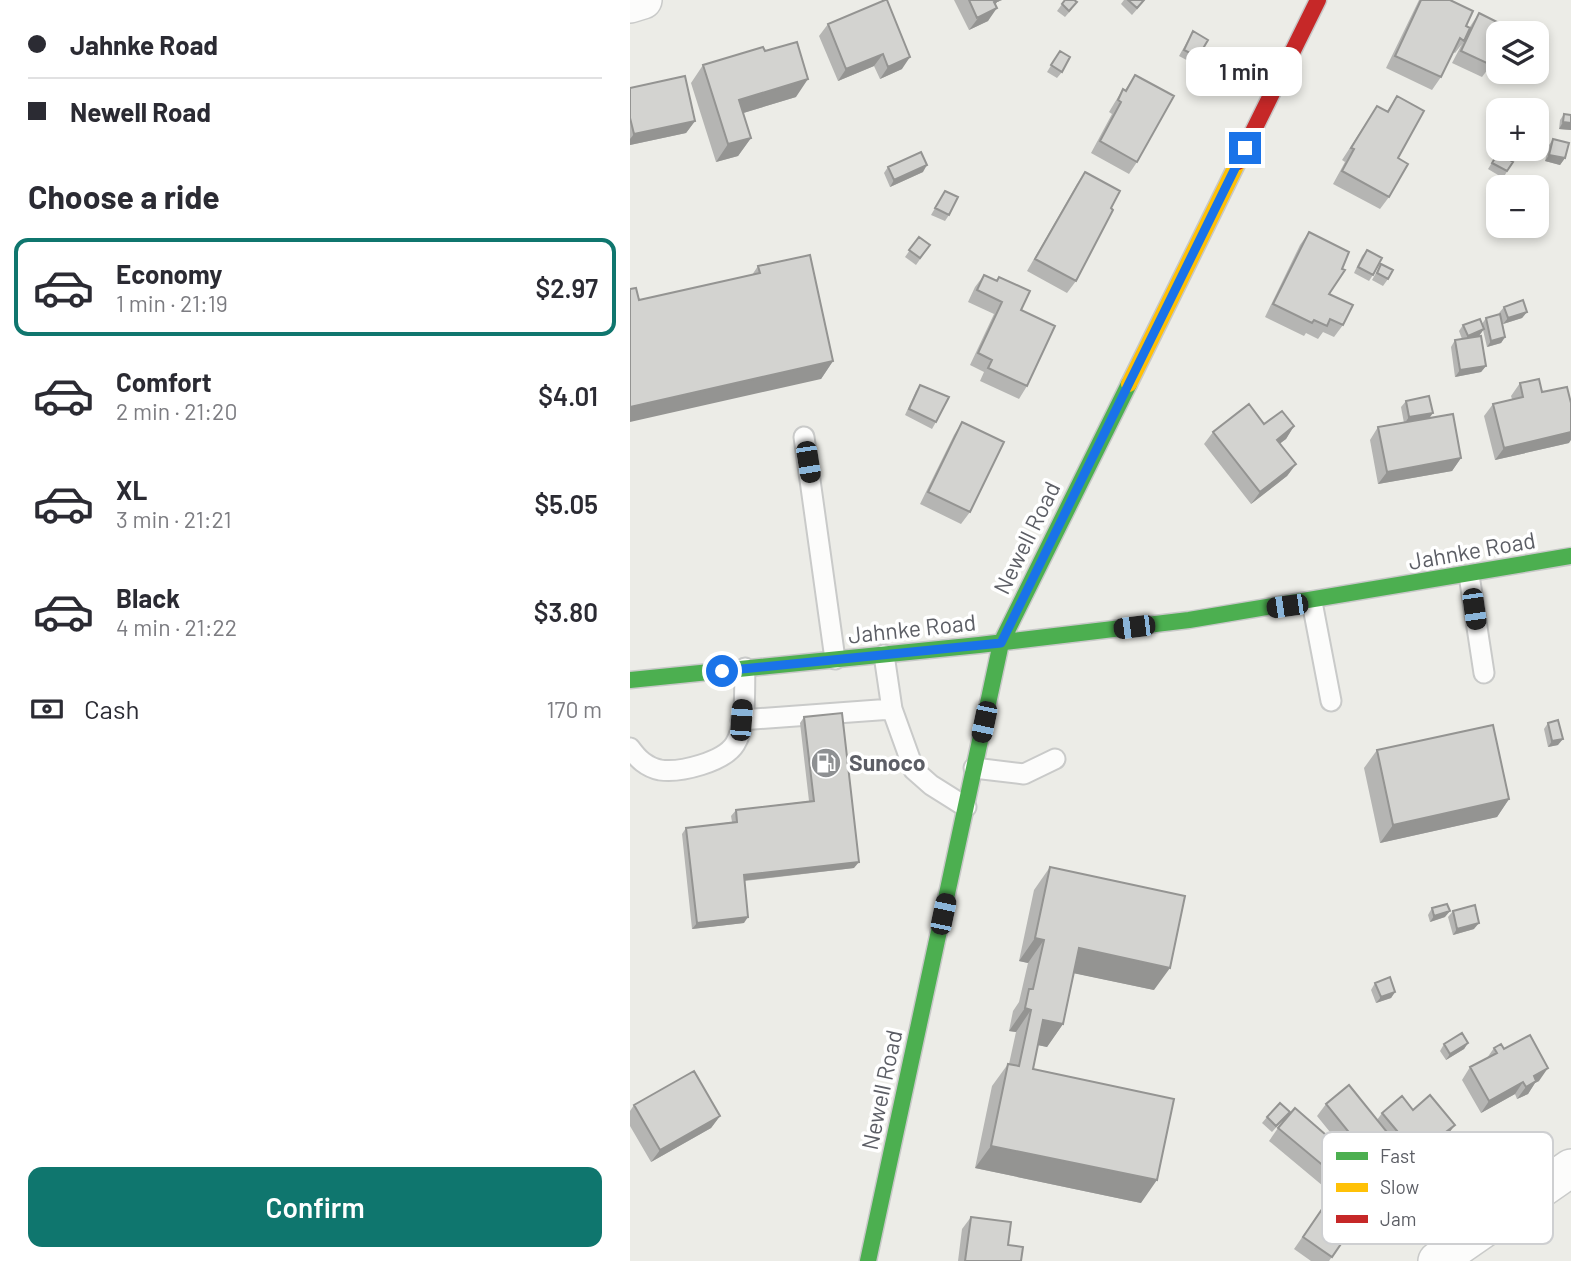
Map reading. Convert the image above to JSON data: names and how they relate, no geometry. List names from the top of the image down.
{
  "streets": {
    "street": ["Newell Road", "Jahnke Road"]
  },
  "crossings": [
    ["Newell Road", "Jahnke Road"]
  ],
  "places": {
    "fuel station": ["Sunoco"]
  },
  "legend": ["Fast", "Slow", "Jam"],
  "page": {
    "banner": ["Jahnke Road", "Newell Road"],
    "map_buttons": ["+", "−"],
    "bubble": "1 min",
    "heading": "Choose a ride",
    "list": [
      {
        "name": "Economy",
        "note": "1 min · 21:19",
        "value": "$2.97"
      },
      {
        "name": "Comfort",
        "note": "2 min · 21:20",
        "value": "$4.01"
      },
      {
        "name": "XL",
        "note": "3 min · 21:21",
        "value": "$5.05"
      },
      {
        "name": "Black",
        "note": "4 min · 21:22",
        "value": "$3.80"
      }
    ],
    "pay": ["Cash", "170 m"],
    "buttons": "Confirm"
  }
}
